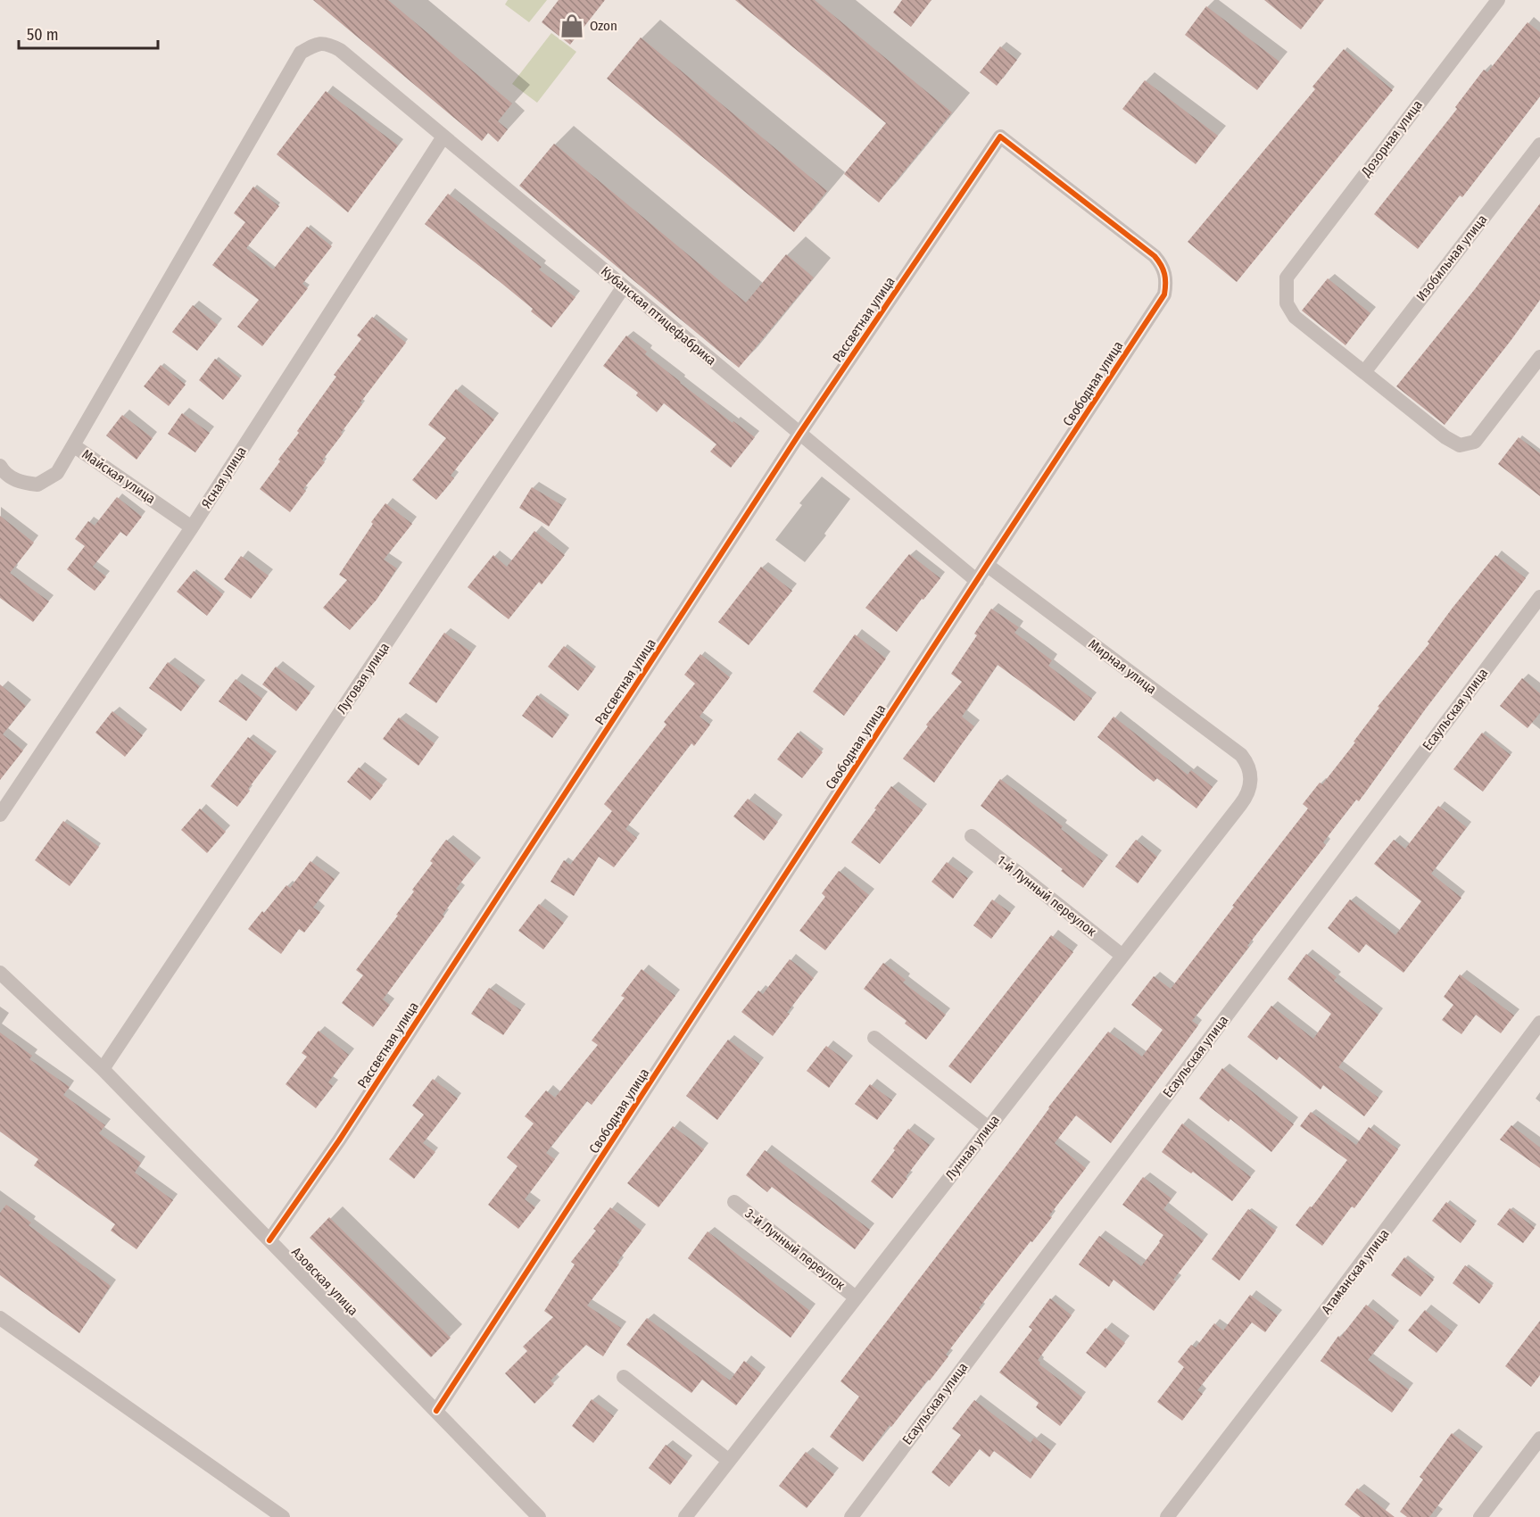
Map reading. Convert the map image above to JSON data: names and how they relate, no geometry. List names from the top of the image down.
{
  "streets": {
    "street": [
      "Дозорная улица",
      "Изобильная улица",
      "Кубанская птицефабрика",
      "Рассветная улица",
      "Свободная улица",
      "Майская улица",
      "Ясная улица",
      "Мирная улица",
      "Луговая улица",
      "Есаульская улица",
      "1-й Лунный переулок",
      "Лунная улица",
      "3-й Лунный переулок",
      "Атаманская улица",
      "Азовская улица"
    ]
  },
  "crossings": [
    ["Дозорная улица", "Изобильная улица"],
    ["Кубанская птицефабрика", "Рассветная улица"],
    ["Кубанская птицефабрика", "Свободная улица"],
    ["Кубанская птицефабрика", "Майская улица"],
    ["Кубанская птицефабрика", "Ясная улица"],
    ["Кубанская птицефабрика", "Луговая улица"],
    ["Рассветная улица", "Свободная улица"],
    ["Рассветная улица", "Азовская улица"],
    ["Свободная улица", "Мирная улица"],
    ["Свободная улица", "Азовская улица"],
    ["Майская улица", "Ясная улица"],
    ["Мирная улица", "Лунная улица"],
    ["Луговая улица", "Азовская улица"],
    ["1-й Лунный переулок", "Лунная улица"],
    ["Лунная улица", "3-й Лунный переулок"]
  ],
  "places": {
    "shop": ["Ozon"]
  },
  "scale_bar": "50 m"
}
